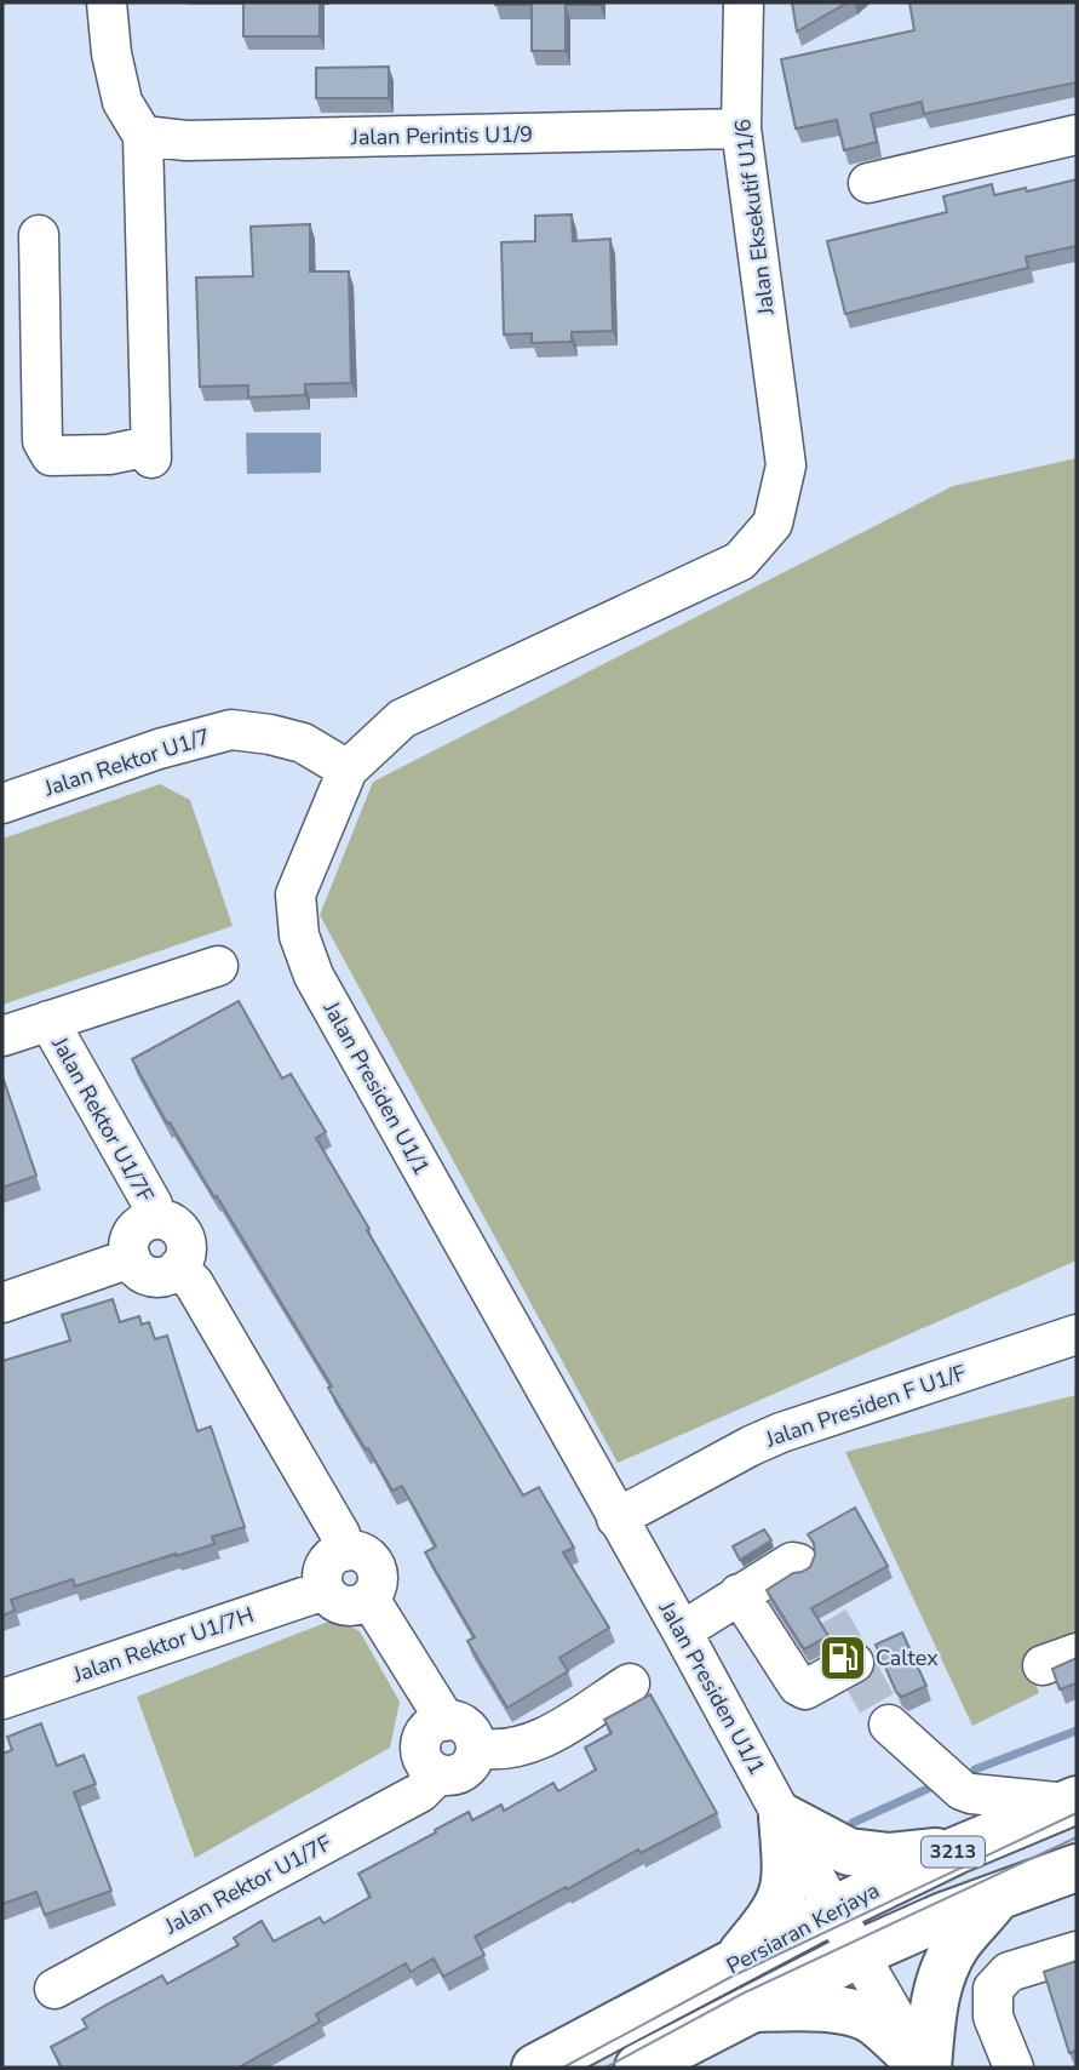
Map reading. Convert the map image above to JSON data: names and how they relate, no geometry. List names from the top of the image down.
{
  "streets": {
    "main road": ["3213", "Persiaran Kerjaya"],
    "street": [
      "Jalan Perintis U1/9",
      "Jalan Eksekutif U1/6",
      "Jalan Rektor U1/7",
      "Jalan Presiden U1/1",
      "Jalan Rektor U1/7F",
      "Jalan Presiden F U1/F",
      "Jalan Rektor U1/7H"
    ]
  },
  "crossings": [
    ["Jalan Perintis U1/9", "Jalan Eksekutif U1/6"],
    ["Jalan Eksekutif U1/6", "Jalan Presiden U1/1"],
    ["Jalan Rektor U1/7", "Jalan Presiden U1/1"],
    ["Jalan Presiden U1/1", "Jalan Presiden F U1/F"],
    ["Jalan Presiden U1/1", "3213"],
    ["Jalan Presiden U1/1", "Persiaran Kerjaya"]
  ],
  "places": {
    "fuel station": ["Caltex"]
  }
}
